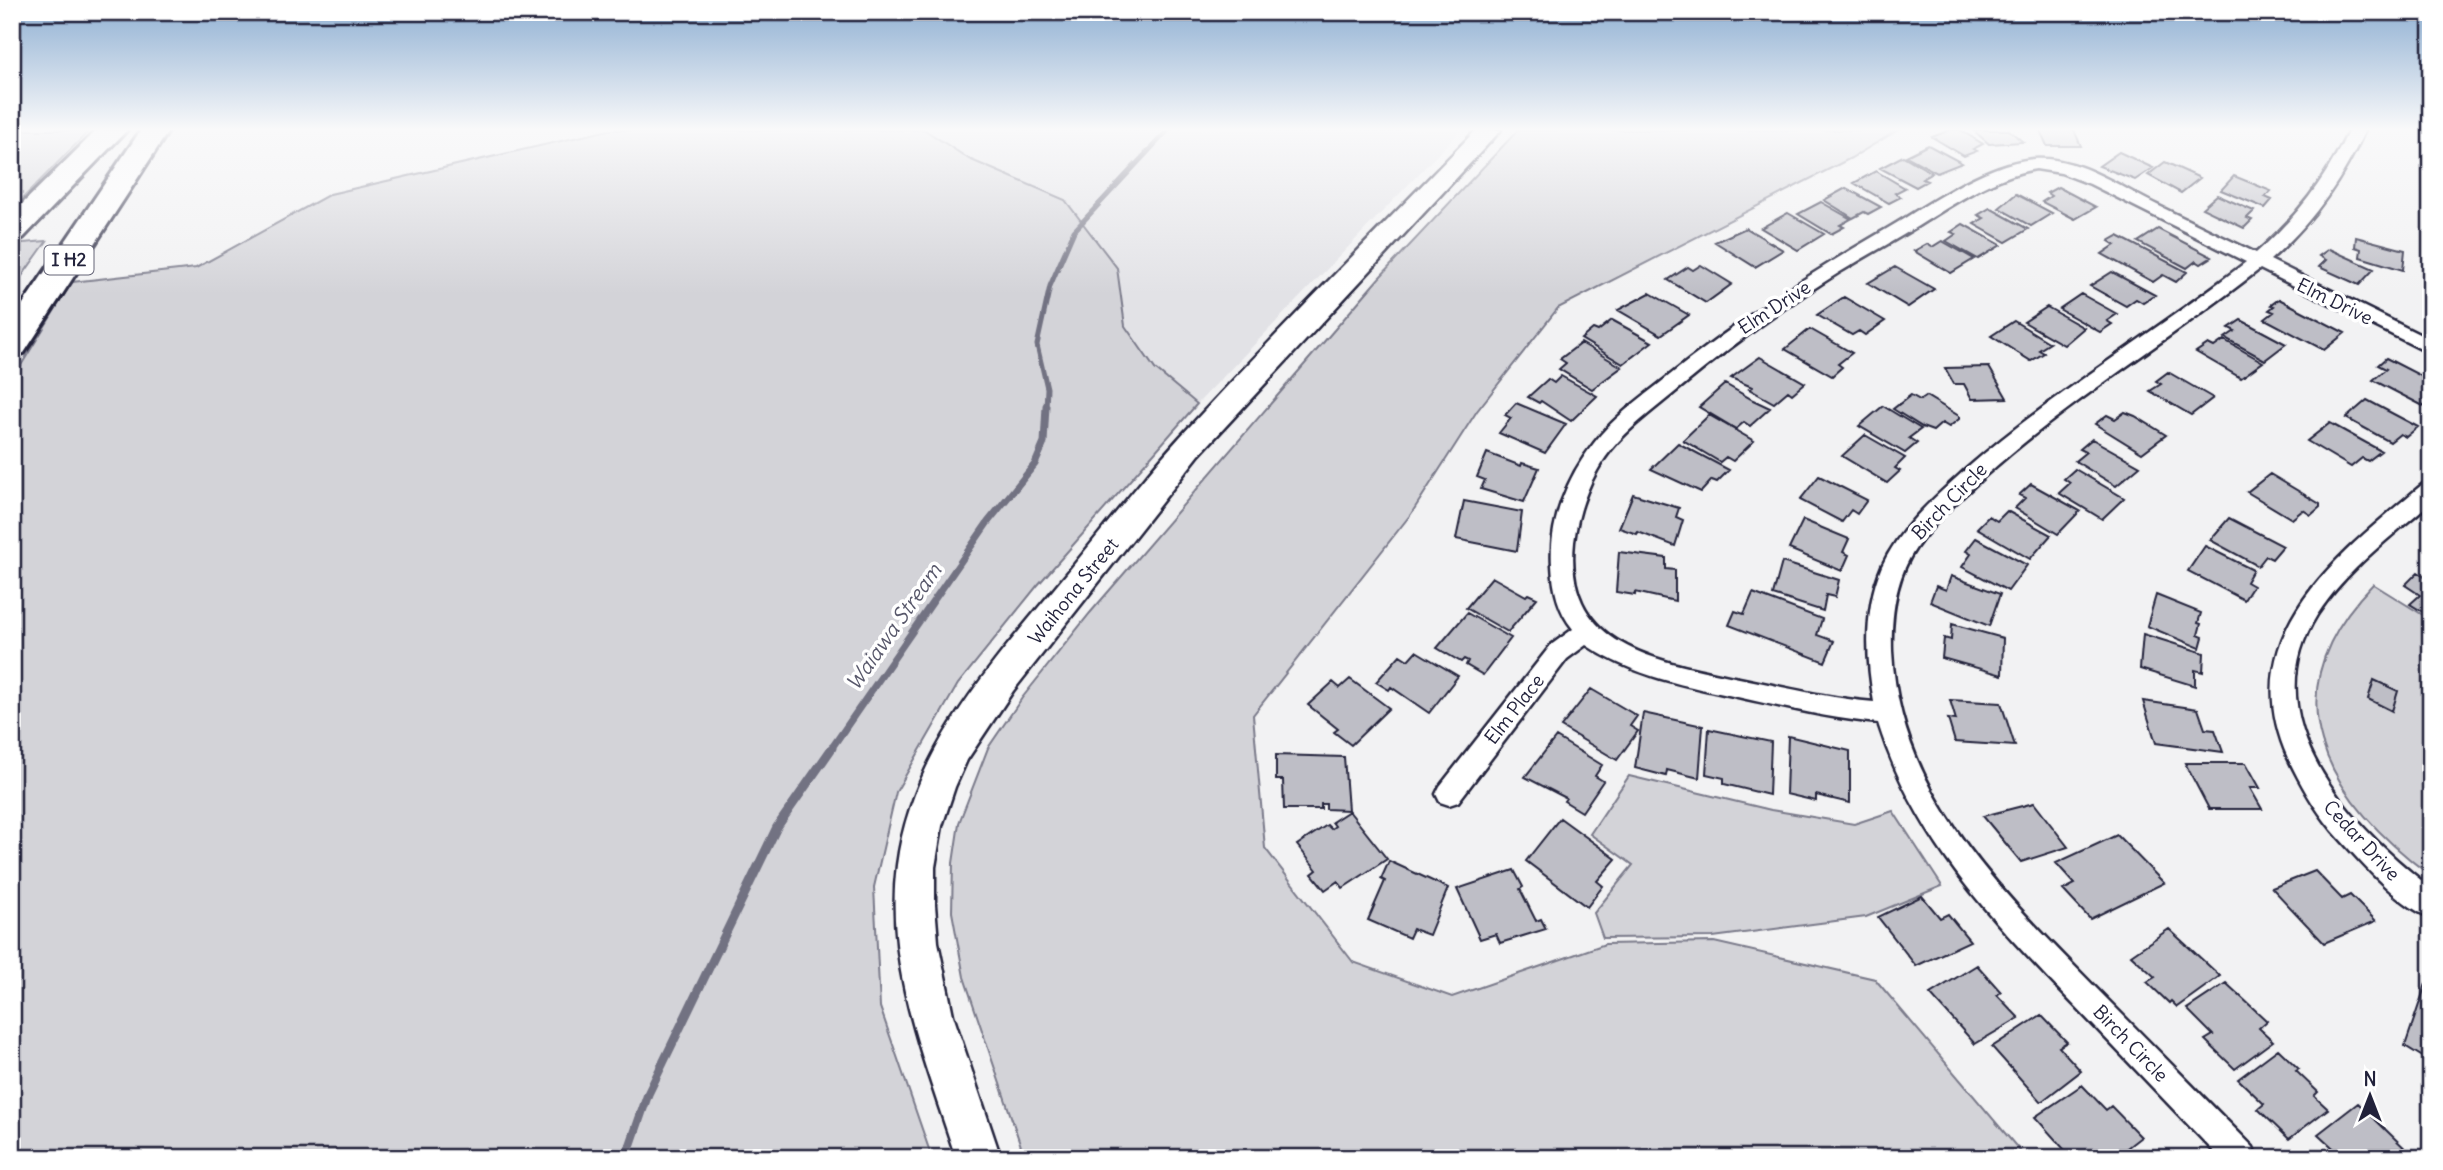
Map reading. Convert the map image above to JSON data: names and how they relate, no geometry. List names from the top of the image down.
{
  "streets": {
    "highway": ["I H2"],
    "street": [
      "Elm Drive",
      "Birch Circle",
      "Waihona Street",
      "Elm Place",
      "Cedar Drive"
    ]
  },
  "crossings": [
    ["Elm Drive", "Birch Circle"],
    ["Elm Drive", "Elm Place"]
  ],
  "water": ["Waiawa Stream"],
  "north": "top"
}
